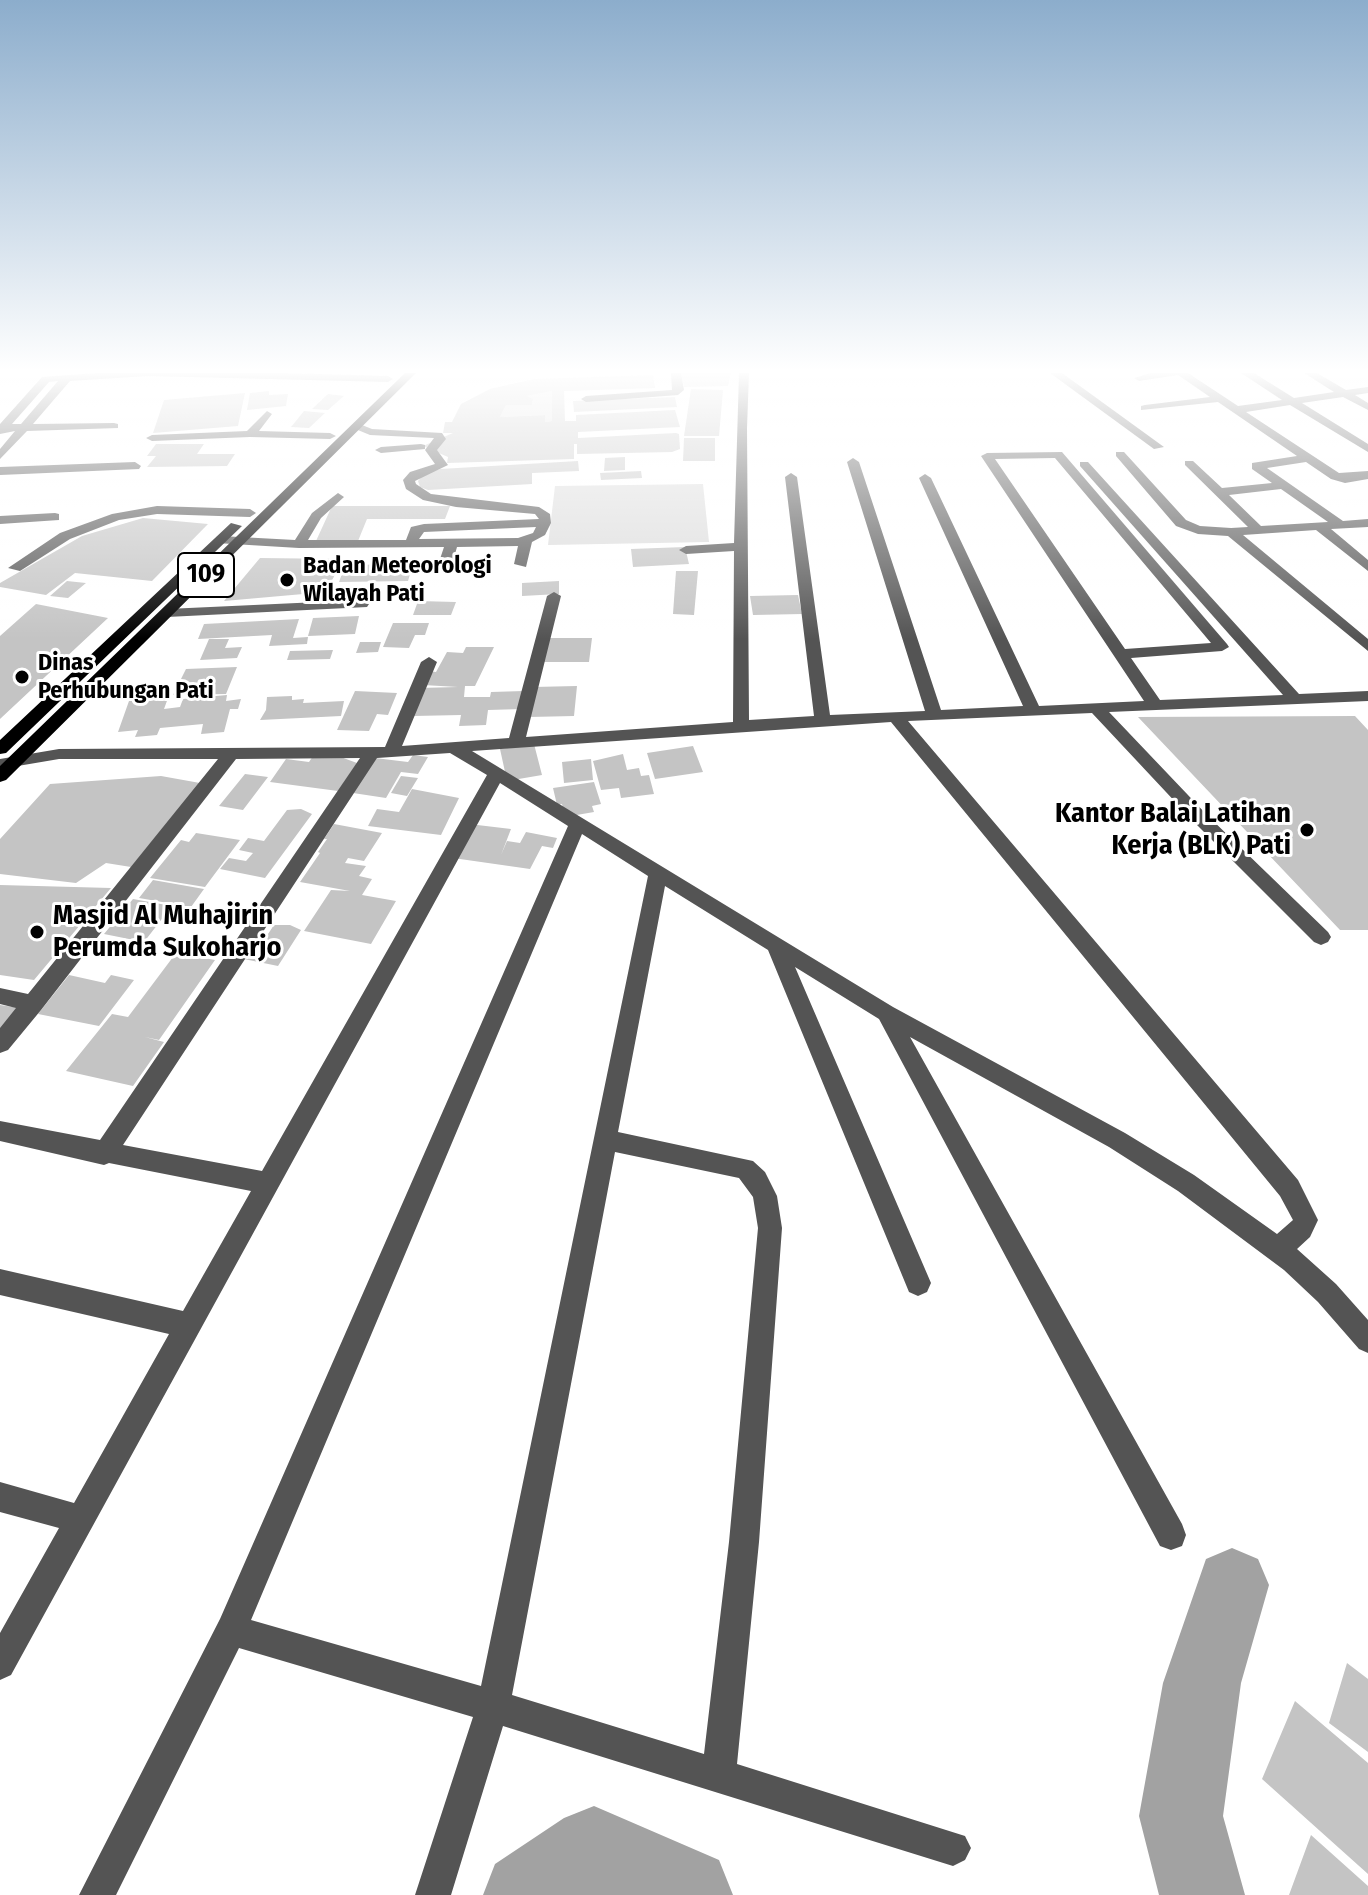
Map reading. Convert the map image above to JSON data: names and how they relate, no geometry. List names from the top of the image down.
{
  "streets": {
    "main road": ["109"]
  },
  "places": [
    "Badan Meteorologi Wilayah Pati",
    "Dinas Perhubungan Pati",
    "Kantor Balai Latihan Kerja (BLK) Pati",
    "Masjid Al Muhajirin Perumda Sukoharjo"
  ]
}
